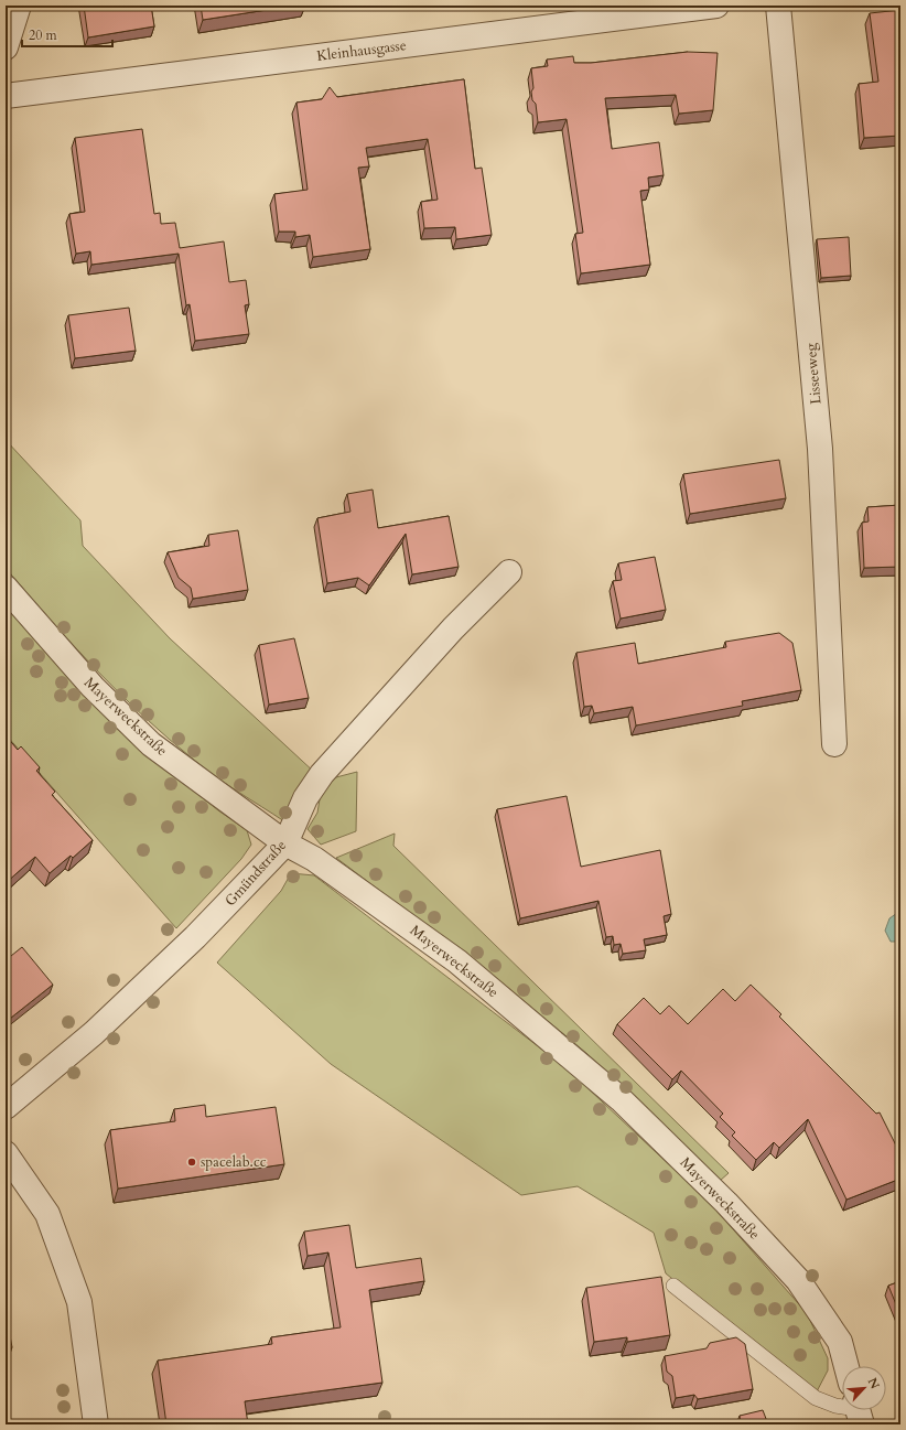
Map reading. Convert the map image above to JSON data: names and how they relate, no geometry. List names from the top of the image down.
{
  "streets": {
    "street": [
      "Kleinhausgasse",
      "Lisseeweg",
      "Mayerweckstraße",
      "Gmündstraße"
    ]
  },
  "crossings": [
    ["Mayerweckstraße", "Gmündstraße"]
  ],
  "places": ["spacelab.cc"],
  "scale_bar": "20 m",
  "north": "top right"
}
